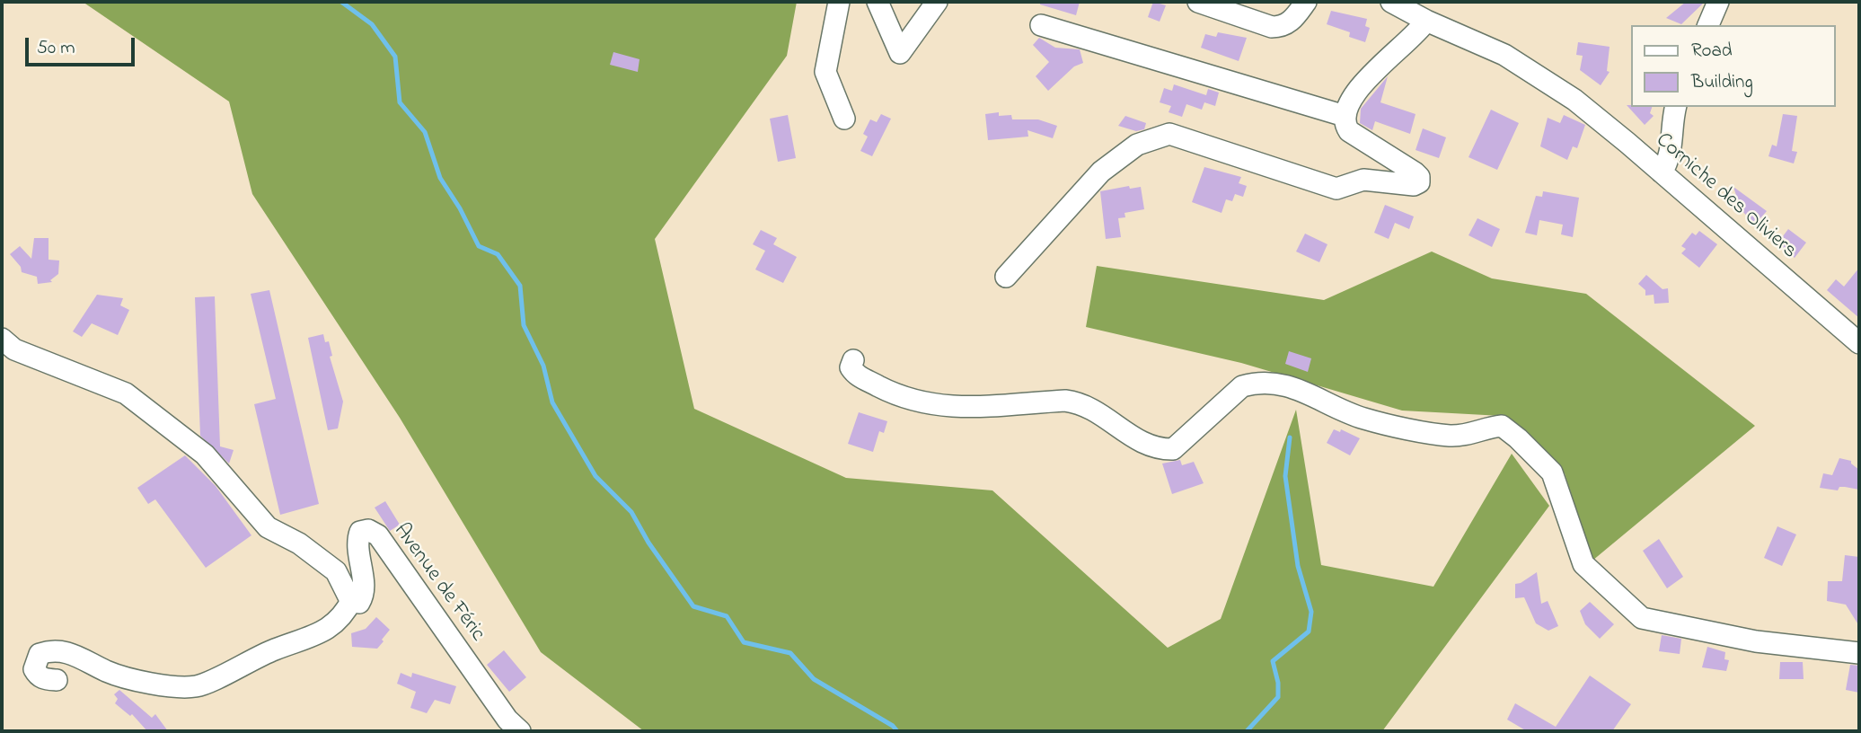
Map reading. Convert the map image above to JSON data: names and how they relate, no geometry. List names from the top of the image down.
{
  "streets": {
    "street": ["Corniche des Oliviers", "Avenue de Féric"]
  },
  "legend": ["Road", "Building"],
  "scale_bar": "50 m"
}
